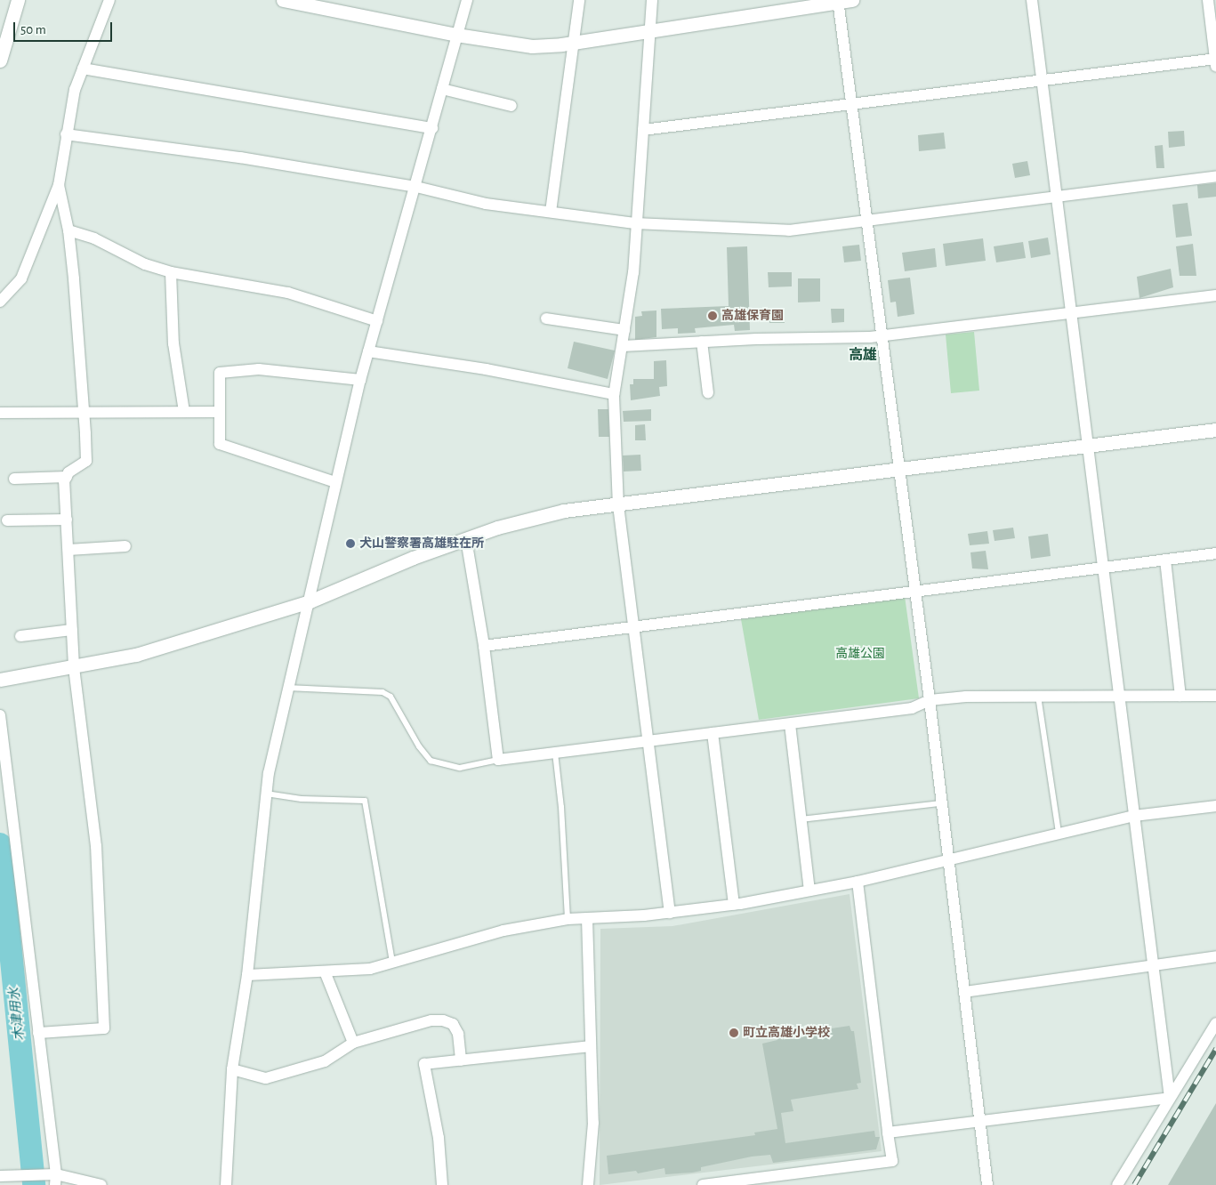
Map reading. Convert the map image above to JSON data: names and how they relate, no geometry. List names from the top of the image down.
{
  "districts": ["高雄"],
  "water": ["木津用水"],
  "parks": ["高雄公園"],
  "places": ["高雄保育園", "犬山警察署高雄駐在所", "町立高雄小学校"],
  "scale_bar": "50 m"
}
